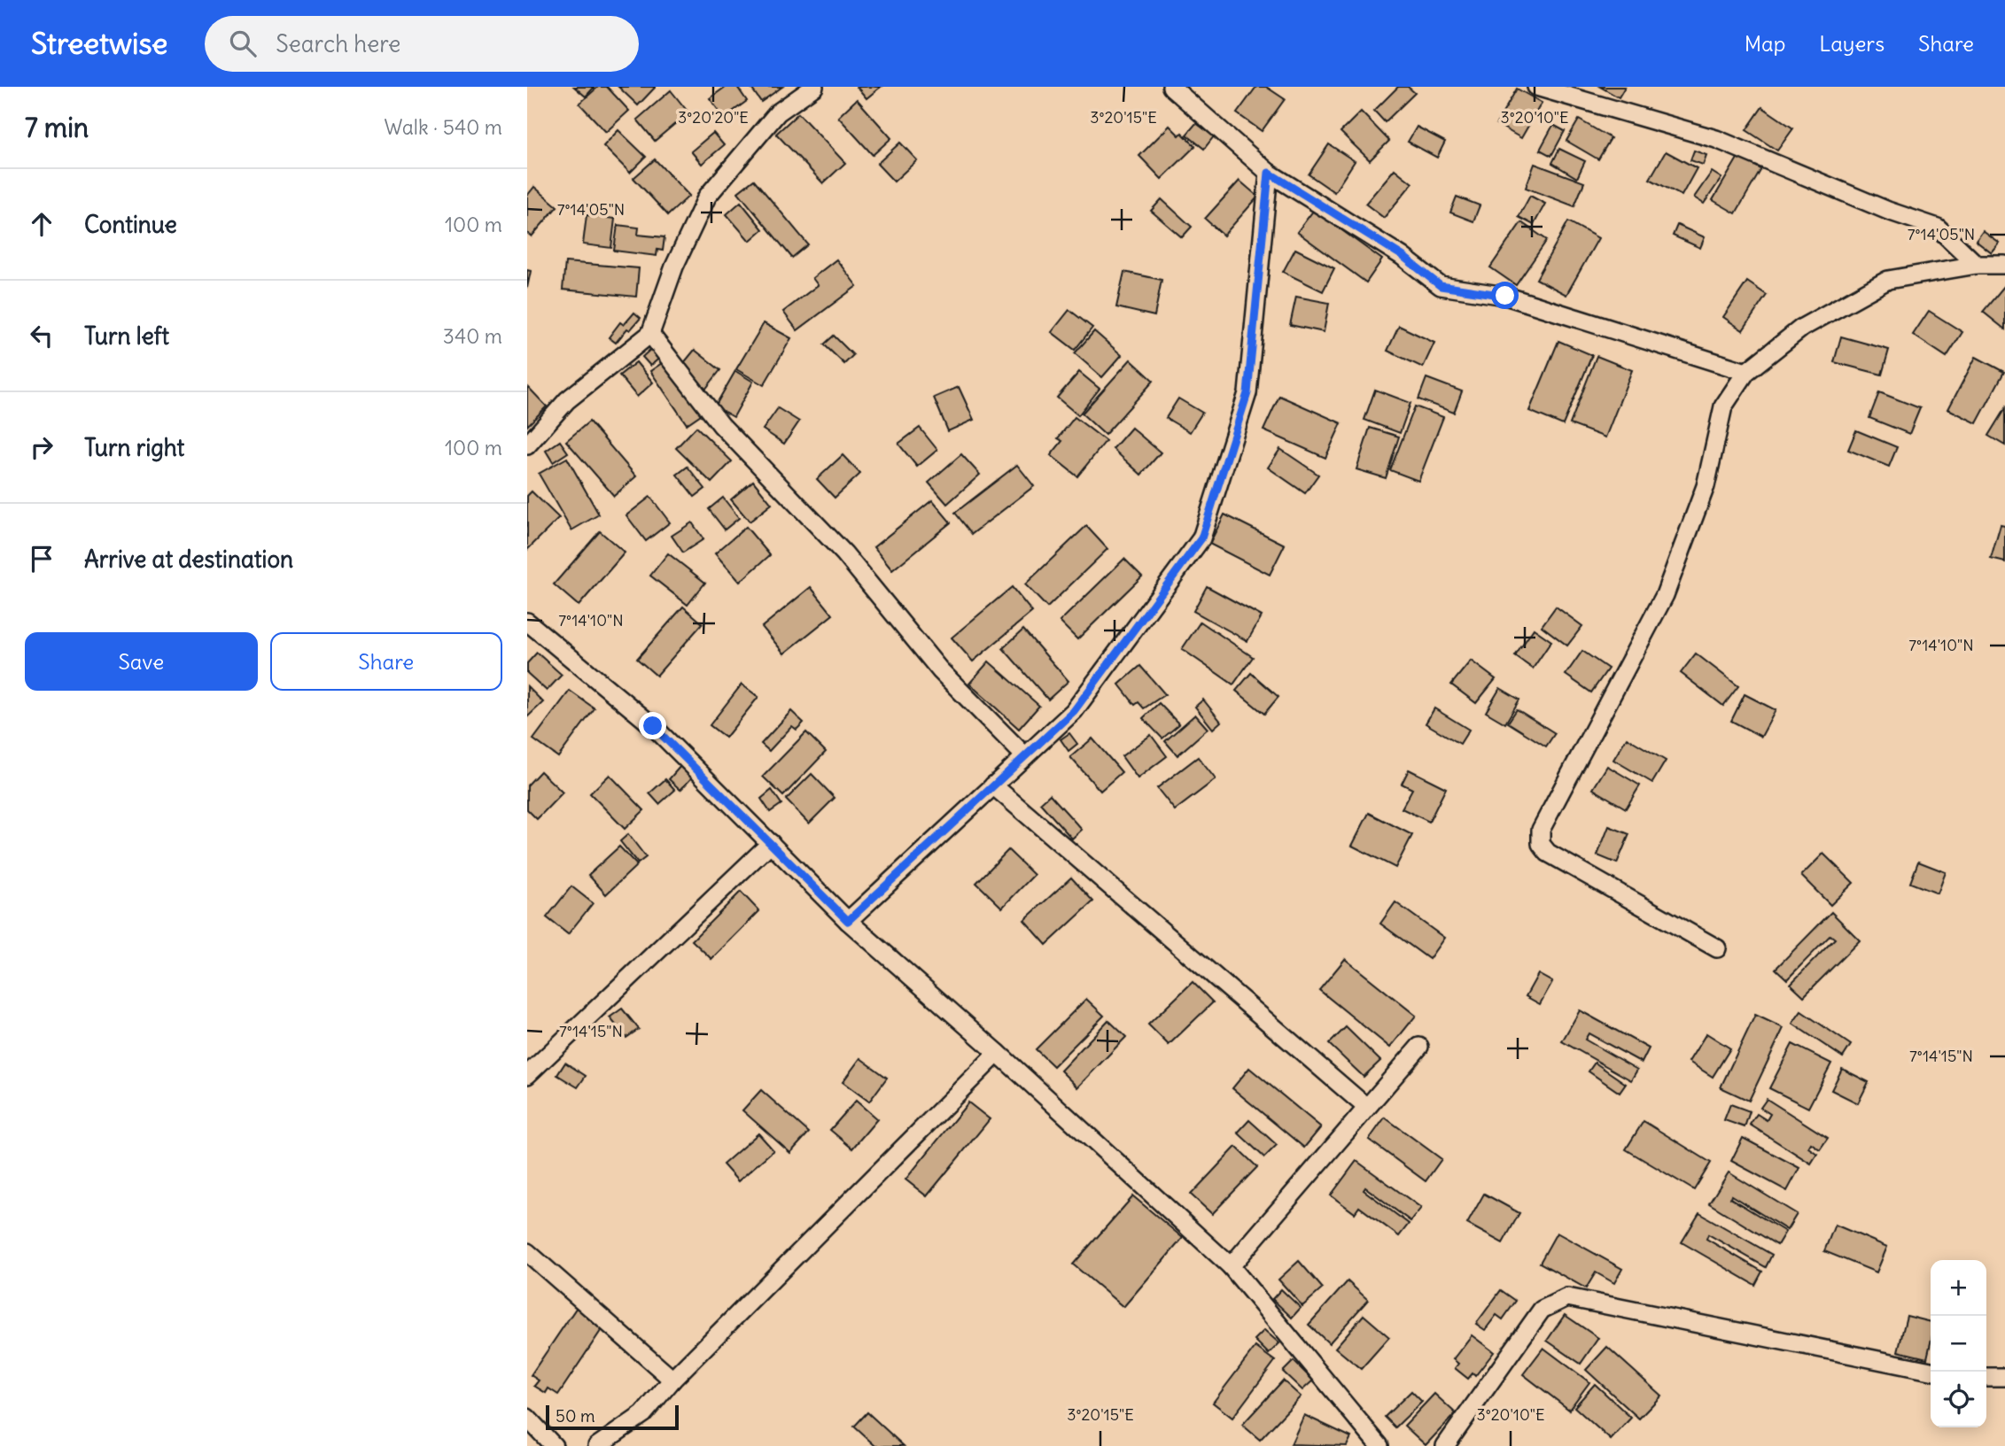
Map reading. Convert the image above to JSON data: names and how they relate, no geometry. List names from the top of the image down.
{
  "scale_bar": "50 m",
  "page": {
    "header": "Streetwise",
    "search": "Search here",
    "nav": ["Map", "Layers", "Share"],
    "heading": ["7 min", "Walk · 540 m"],
    "list": [
      ["Continue", "100 m"],
      ["Turn left", "340 m"],
      ["Turn right", "100 m"],
      "Arrive at destination"
    ],
    "buttons": ["Save", "Share"],
    "map_buttons": ["+", "−"],
    "scale": "50 m"
  },
  "coordinates": [
    "3°20'20\"E",
    "3°20'15\"E",
    "3°20'10\"E",
    "7°14'05\"N",
    "7°14'10\"N",
    "7°14'15\"N"
  ]
}
